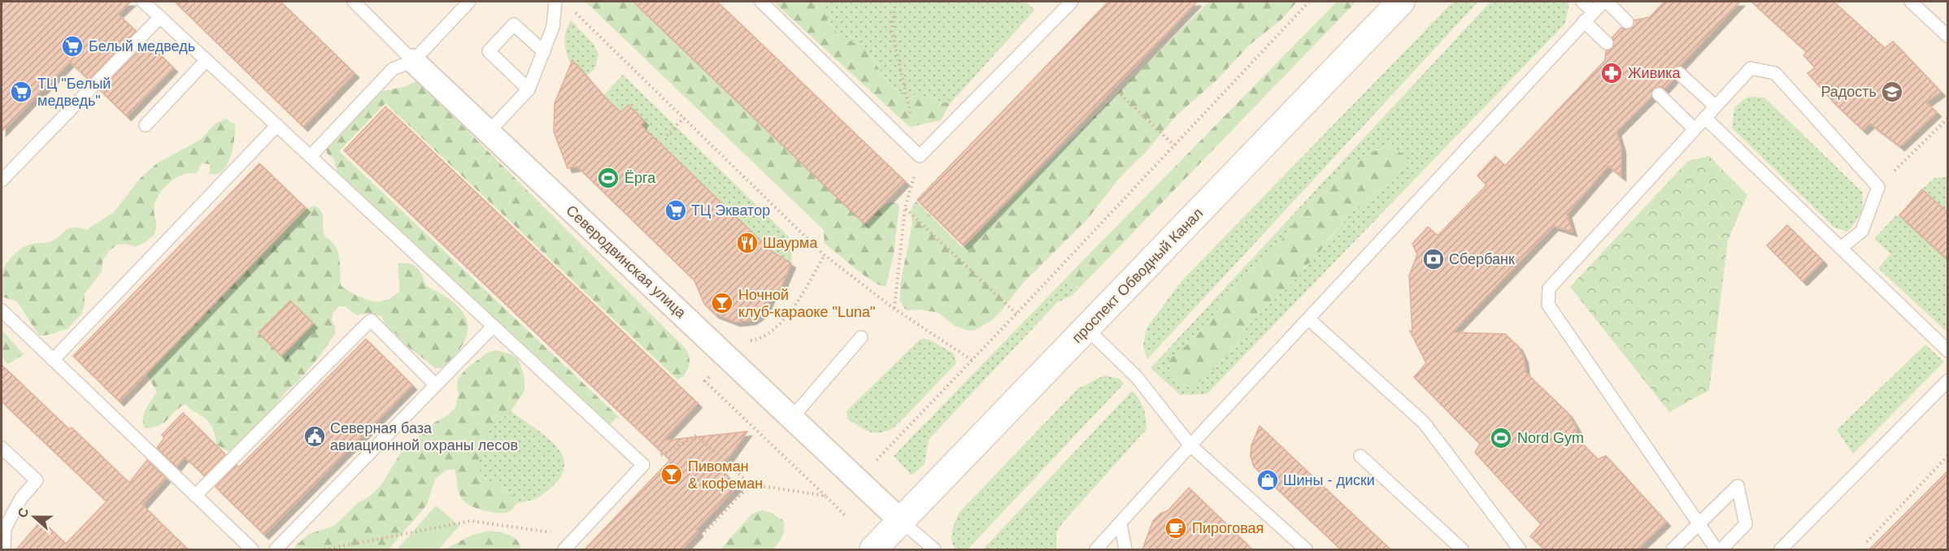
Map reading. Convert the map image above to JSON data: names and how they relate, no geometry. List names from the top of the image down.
{
  "streets": {
    "main road": ["проспект Обводный Канал"],
    "street": ["Северодвинская улица"]
  },
  "crossings": [
    ["Северодвинская улица", "проспект Обводный Канал"]
  ],
  "places": {
    "supermarket": ["Белый медведь", "ТЦ \"Белый медведь\"", "ТЦ Экватор"],
    "pharmacy": ["Живика"],
    "school or university": ["Радость"],
    "sports": ["Ёрга", "Nord Gym"],
    "restaurant": ["Шаурма"],
    "bank": ["Сбербанк"],
    "bar": ["Ночной клуб-караоке \"Luna\"", "Пивоман & кофеман"],
    "public building": ["Северная база авиационной охраны лесов"],
    "shop": ["Шины - диски"],
    "cafe": ["Пироговая"]
  },
  "north": "left"
}
